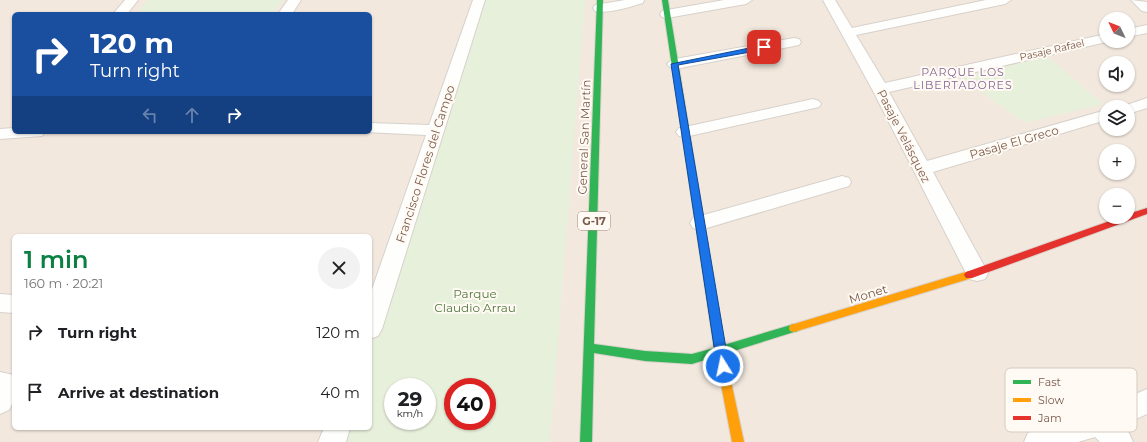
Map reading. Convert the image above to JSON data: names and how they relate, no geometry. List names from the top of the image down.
{
  "streets": {
    "street": [
      "Pasaje Rafael",
      "Pasaje Velásquez",
      "General San Martín",
      "Pasaje El Greco",
      "Francisco Flores del Campo",
      "G-17",
      "Monet"
    ]
  },
  "crossings": [
    ["Pasaje Rafael", "Pasaje Velásquez"],
    ["Pasaje Velásquez", "Pasaje El Greco"],
    ["Pasaje Velásquez", "Monet"],
    ["General San Martín", "Monet"]
  ],
  "districts": ["PARQUE LOS LIBERTADORES"],
  "parks": ["Parque Claudio Arrau"],
  "legend": ["Fast", "Slow", "Jam"],
  "north": "top left",
  "page": {
    "map_buttons": ["+", "−"],
    "turn": ["120 m", "Turn right"],
    "heading": ["1 min", "160 m · 20:21"],
    "list": [
      {
        "name": "Turn right",
        "value": "120 m"
      },
      {
        "name": "Arrive at destination",
        "value": "40 m"
      }
    ],
    "speed": "29 km/h",
    "limit": "40"
  }
}
